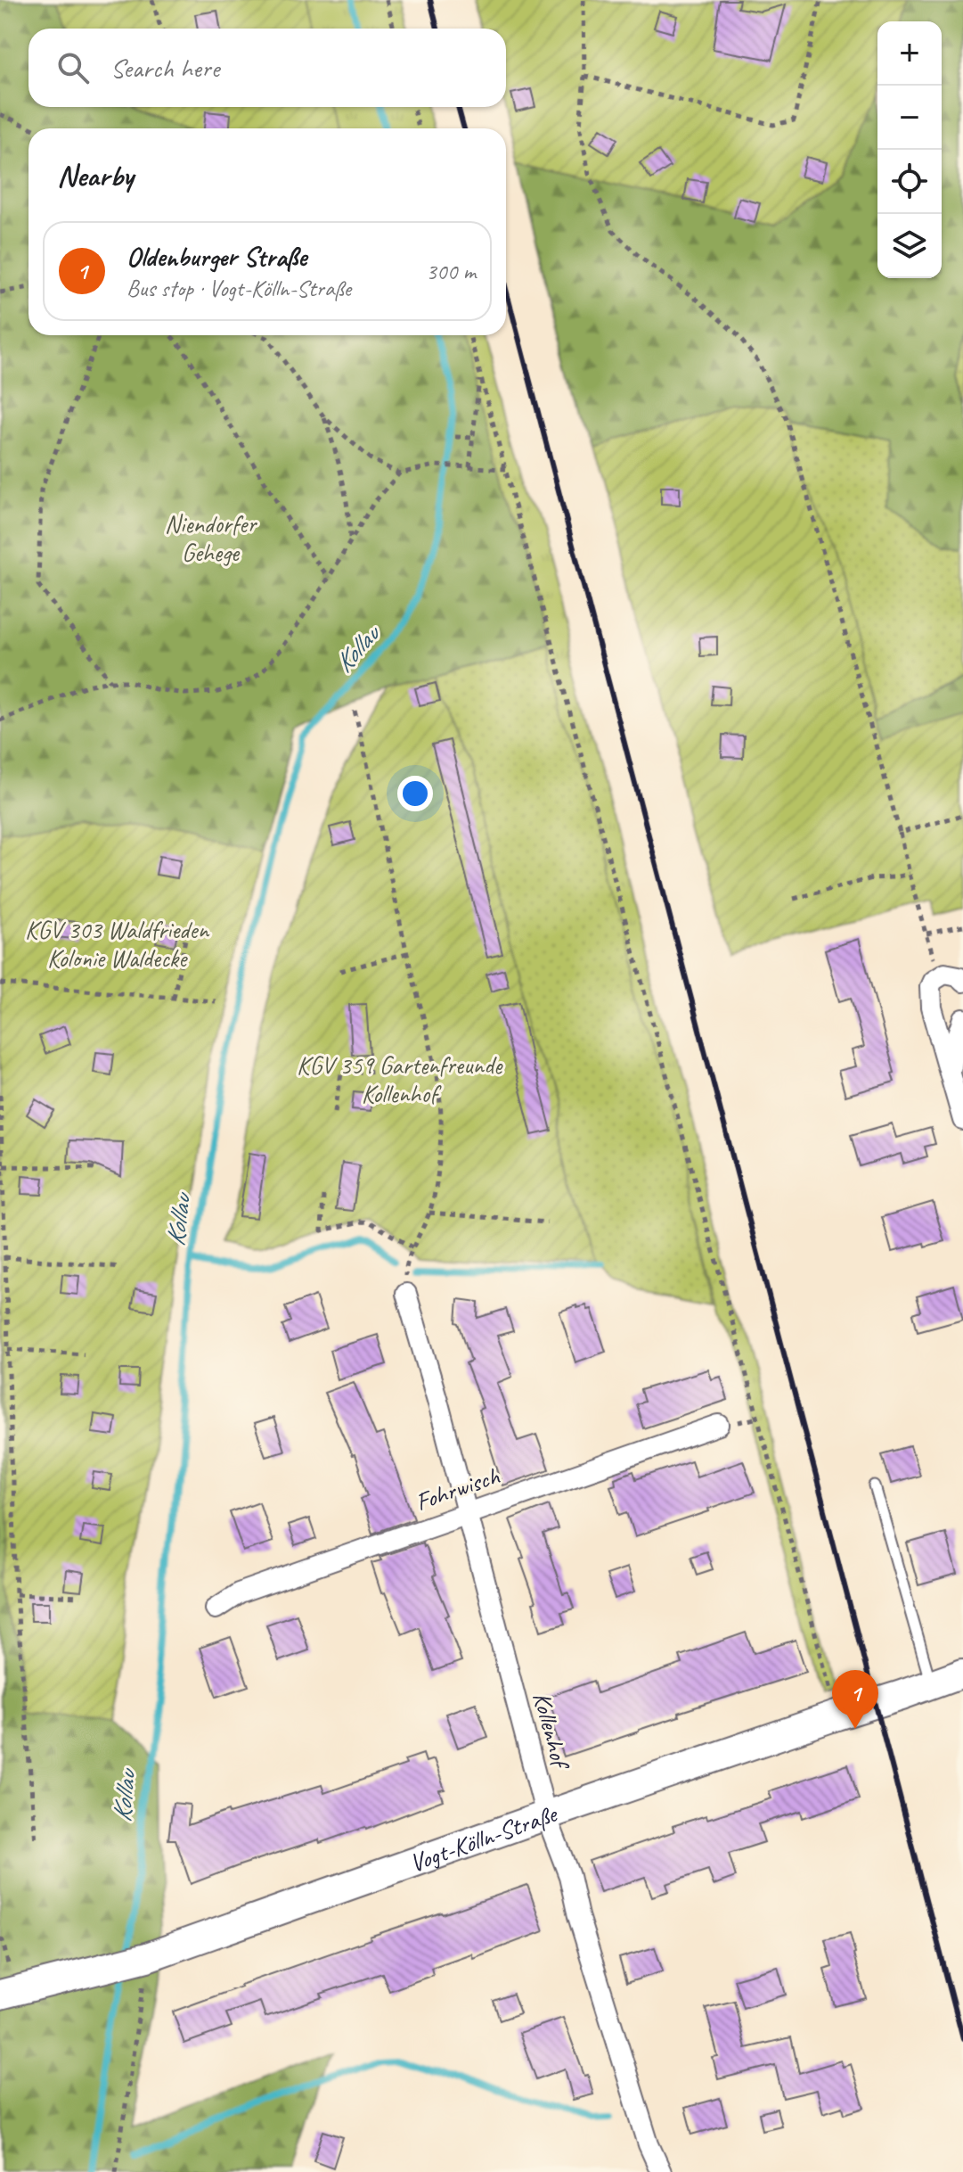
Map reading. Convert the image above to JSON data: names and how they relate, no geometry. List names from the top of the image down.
{
  "streets": {
    "street": ["Fohrwisch", "Kollenhof", "Vogt-Kölln-Straße"]
  },
  "crossings": [
    ["Fohrwisch", "Kollenhof"],
    ["Kollenhof", "Vogt-Kölln-Straße"]
  ],
  "water": ["Kollau"],
  "parks": ["Niendorfer Gehege", "KGV 303 Waldfrieden Kolonie Waldecke", "KGV 359 Gartenfreunde Kollenhof"],
  "page": {
    "map_buttons": ["+", "−"],
    "search": "Search here",
    "heading": "Nearby",
    "list": [
      {
        "mark": "1",
        "name": "Oldenburger Straße",
        "note": "Bus stop · Vogt-Kölln-Straße",
        "value": "300 m"
      }
    ],
    "pins": "1"
  }
}
